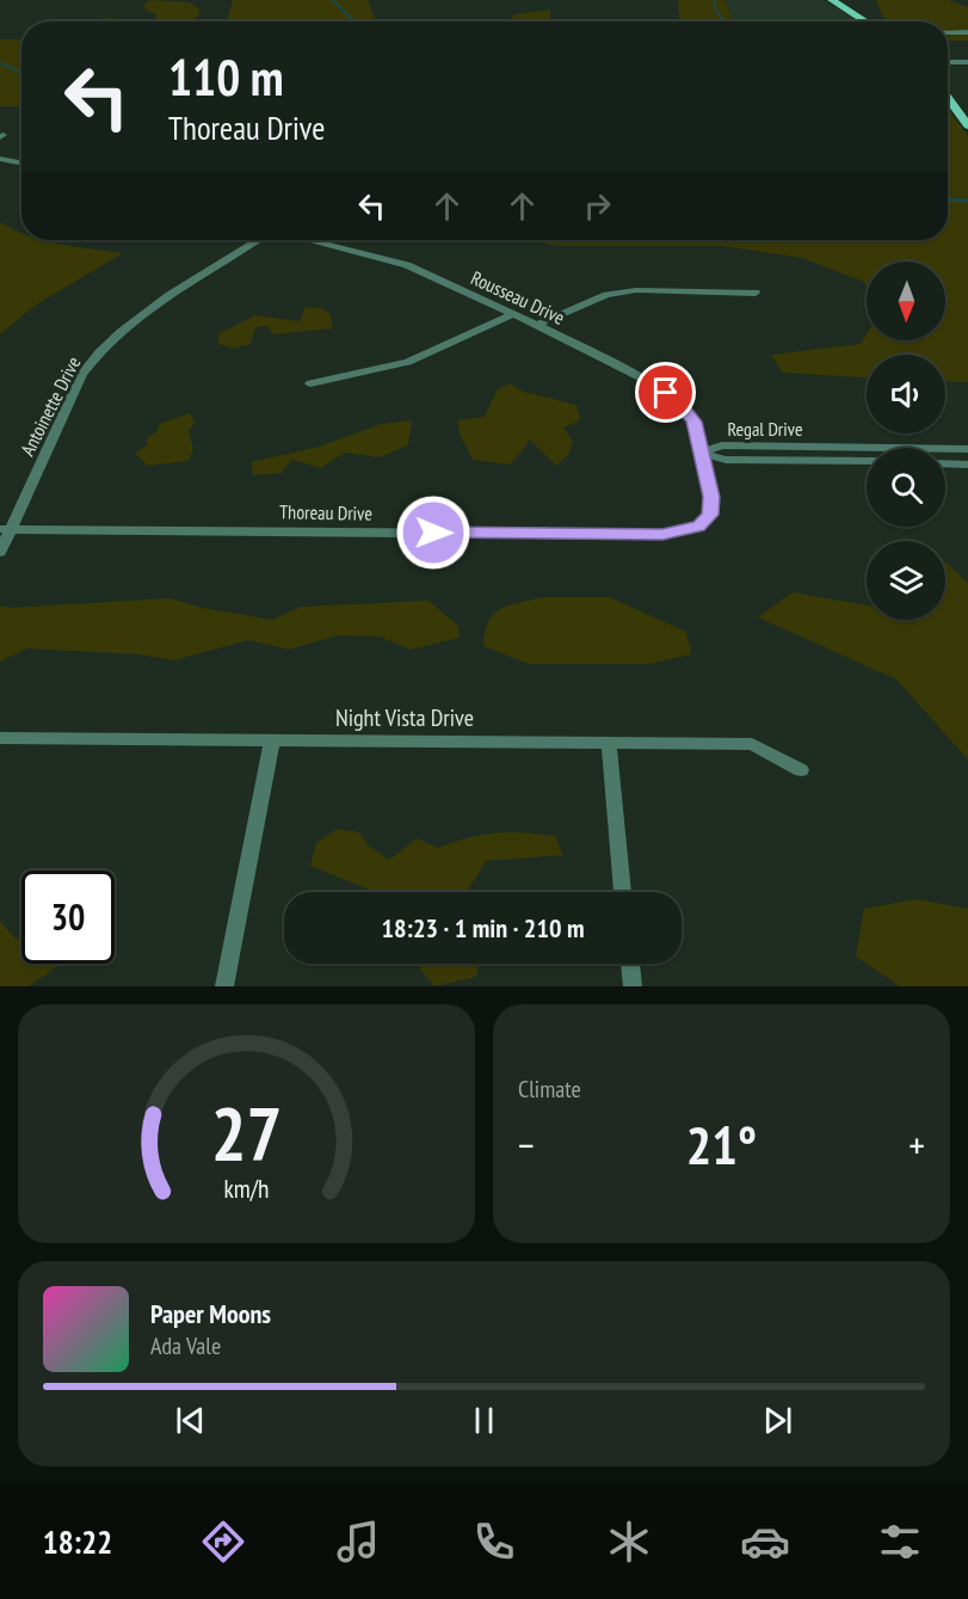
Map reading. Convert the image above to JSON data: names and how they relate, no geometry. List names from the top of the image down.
{
  "streets": {
    "street": [
      "Rousseau Drive",
      "Antoinette Drive",
      "Regal Drive",
      "Thoreau Drive",
      "Night Vista Drive"
    ]
  },
  "crossings": [
    ["Rousseau Drive", "Regal Drive"],
    ["Rousseau Drive", "Thoreau Drive"],
    ["Antoinette Drive", "Thoreau Drive"],
    ["Regal Drive", "Thoreau Drive"]
  ],
  "north": "bottom",
  "page": {
    "turn": ["110 m", "Thoreau Drive"],
    "limit": "30",
    "trip": "18:23 · 1 min · 210 m",
    "tile": "Climate",
    "heat": ["−", "21°", "+"],
    "song": ["Paper Moons", "Ada Vale"],
    "tabs": "18:22",
    "gauge": ["27", "km/h"]
  }
}
